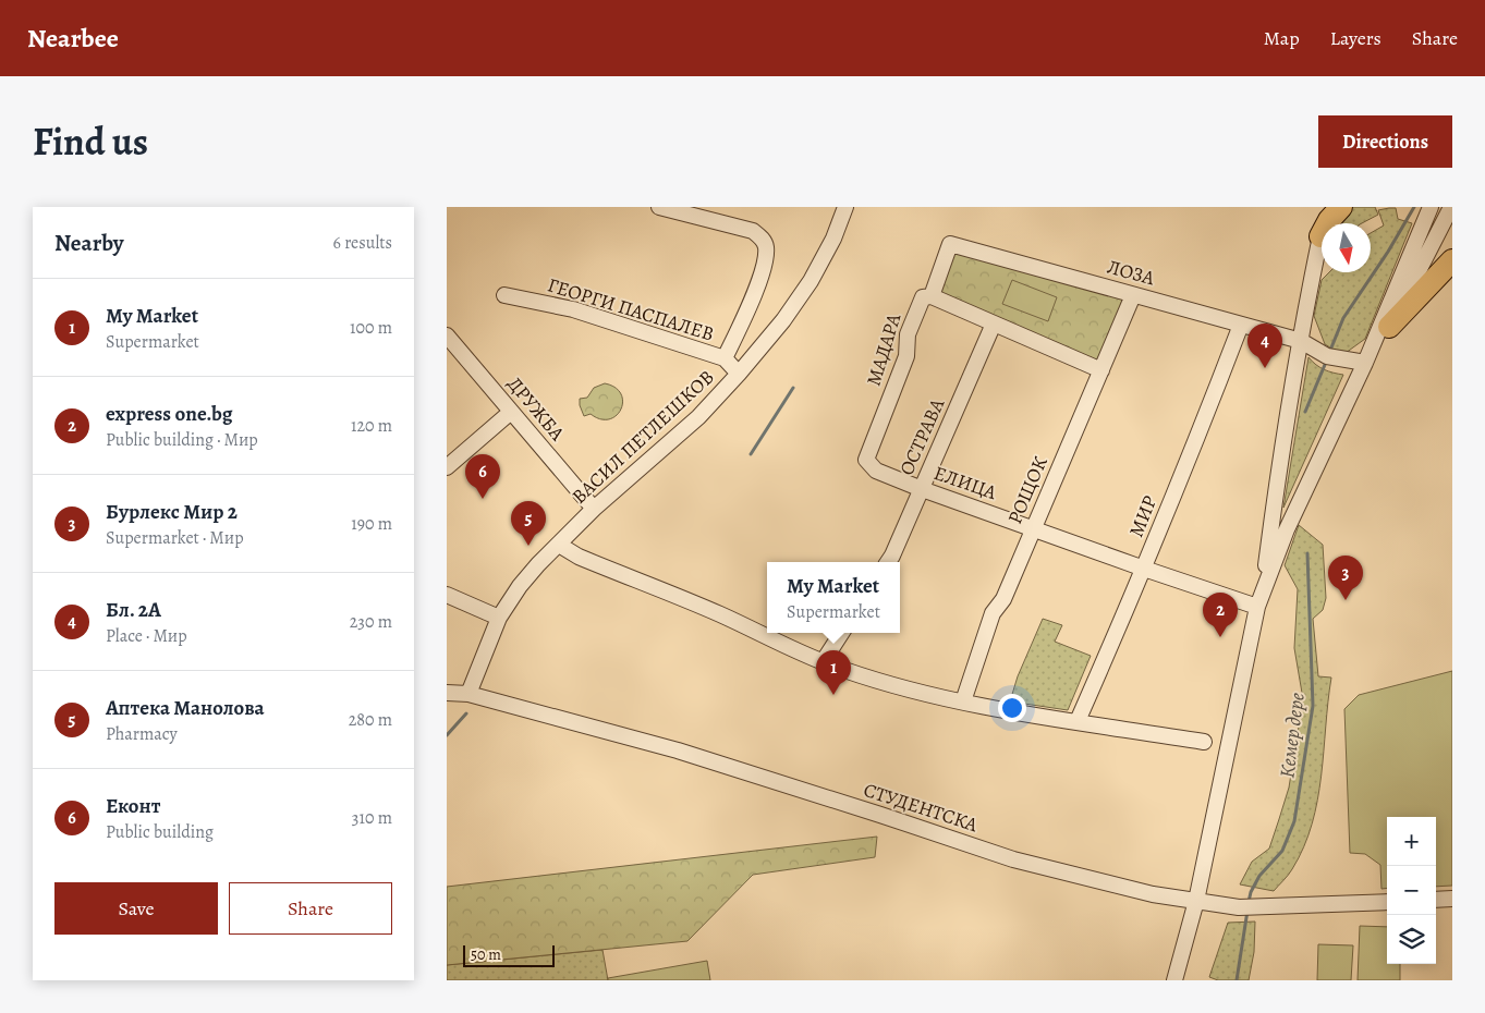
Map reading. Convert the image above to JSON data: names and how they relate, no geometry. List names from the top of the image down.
{
  "streets": {
    "street": [
      "ЛОЗА",
      "ГЕОРГИ ПАСПАЛЕВ",
      "МАДАРА",
      "ДРУЖБА",
      "ВАСИЛ ПЕТЛЕШКОВ",
      "ОСТРАВА",
      "ЕЛИЦА",
      "РОЩОК",
      "МИР",
      "СТУДЕНТСКА"
    ]
  },
  "crossings": [
    ["ЛОЗА", "МАДАРА"],
    ["ЛОЗА", "РОЩОК"],
    ["ЛОЗА", "МИР"],
    ["ГЕОРГИ ПАСПАЛЕВ", "ВАСИЛ ПЕТЛЕШКОВ"],
    ["МАДАРА", "ЕЛИЦА"],
    ["ДРУЖБА", "ВАСИЛ ПЕТЛЕШКОВ"],
    ["ВАСИЛ ПЕТЛЕШКОВ", "СТУДЕНТСКА"],
    ["ОСТРАВА", "ЕЛИЦА"],
    ["ЕЛИЦА", "РОЩОК"],
    ["ЕЛИЦА", "МИР"]
  ],
  "water": ["Кемер дере"],
  "scale_bar": "50 m",
  "north": "bottom",
  "page": {
    "header": "Nearbee",
    "nav": ["Map", "Layers", "Share"],
    "title": "Find us",
    "buttons": [
      "Directions",
      ["Save", "Share"]
    ],
    "heading": ["Nearby", "6 results"],
    "list": [
      {
        "mark": "1",
        "name": "My Market",
        "note": "Supermarket",
        "value": "100 m"
      },
      {
        "mark": "2",
        "name": "express one.bg",
        "note": "Public building · Мир",
        "value": "120 m"
      },
      {
        "mark": "3",
        "name": "Бурлекс Мир 2",
        "note": "Supermarket · Мир",
        "value": "190 m"
      },
      {
        "mark": "4",
        "name": "Бл. 2А",
        "note": "Place · Мир",
        "value": "230 m"
      },
      {
        "mark": "5",
        "name": "Аптека Манолова",
        "note": "Pharmacy",
        "value": "280 m"
      },
      {
        "mark": "6",
        "name": "Еконт",
        "note": "Public building",
        "value": "310 m"
      }
    ],
    "pins": [
      "4",
      "6",
      "5",
      "3",
      "2",
      "1"
    ],
    "popup": ["My Market", "Supermarket"],
    "map_buttons": ["+", "−"],
    "scale": "50 m"
  }
}
